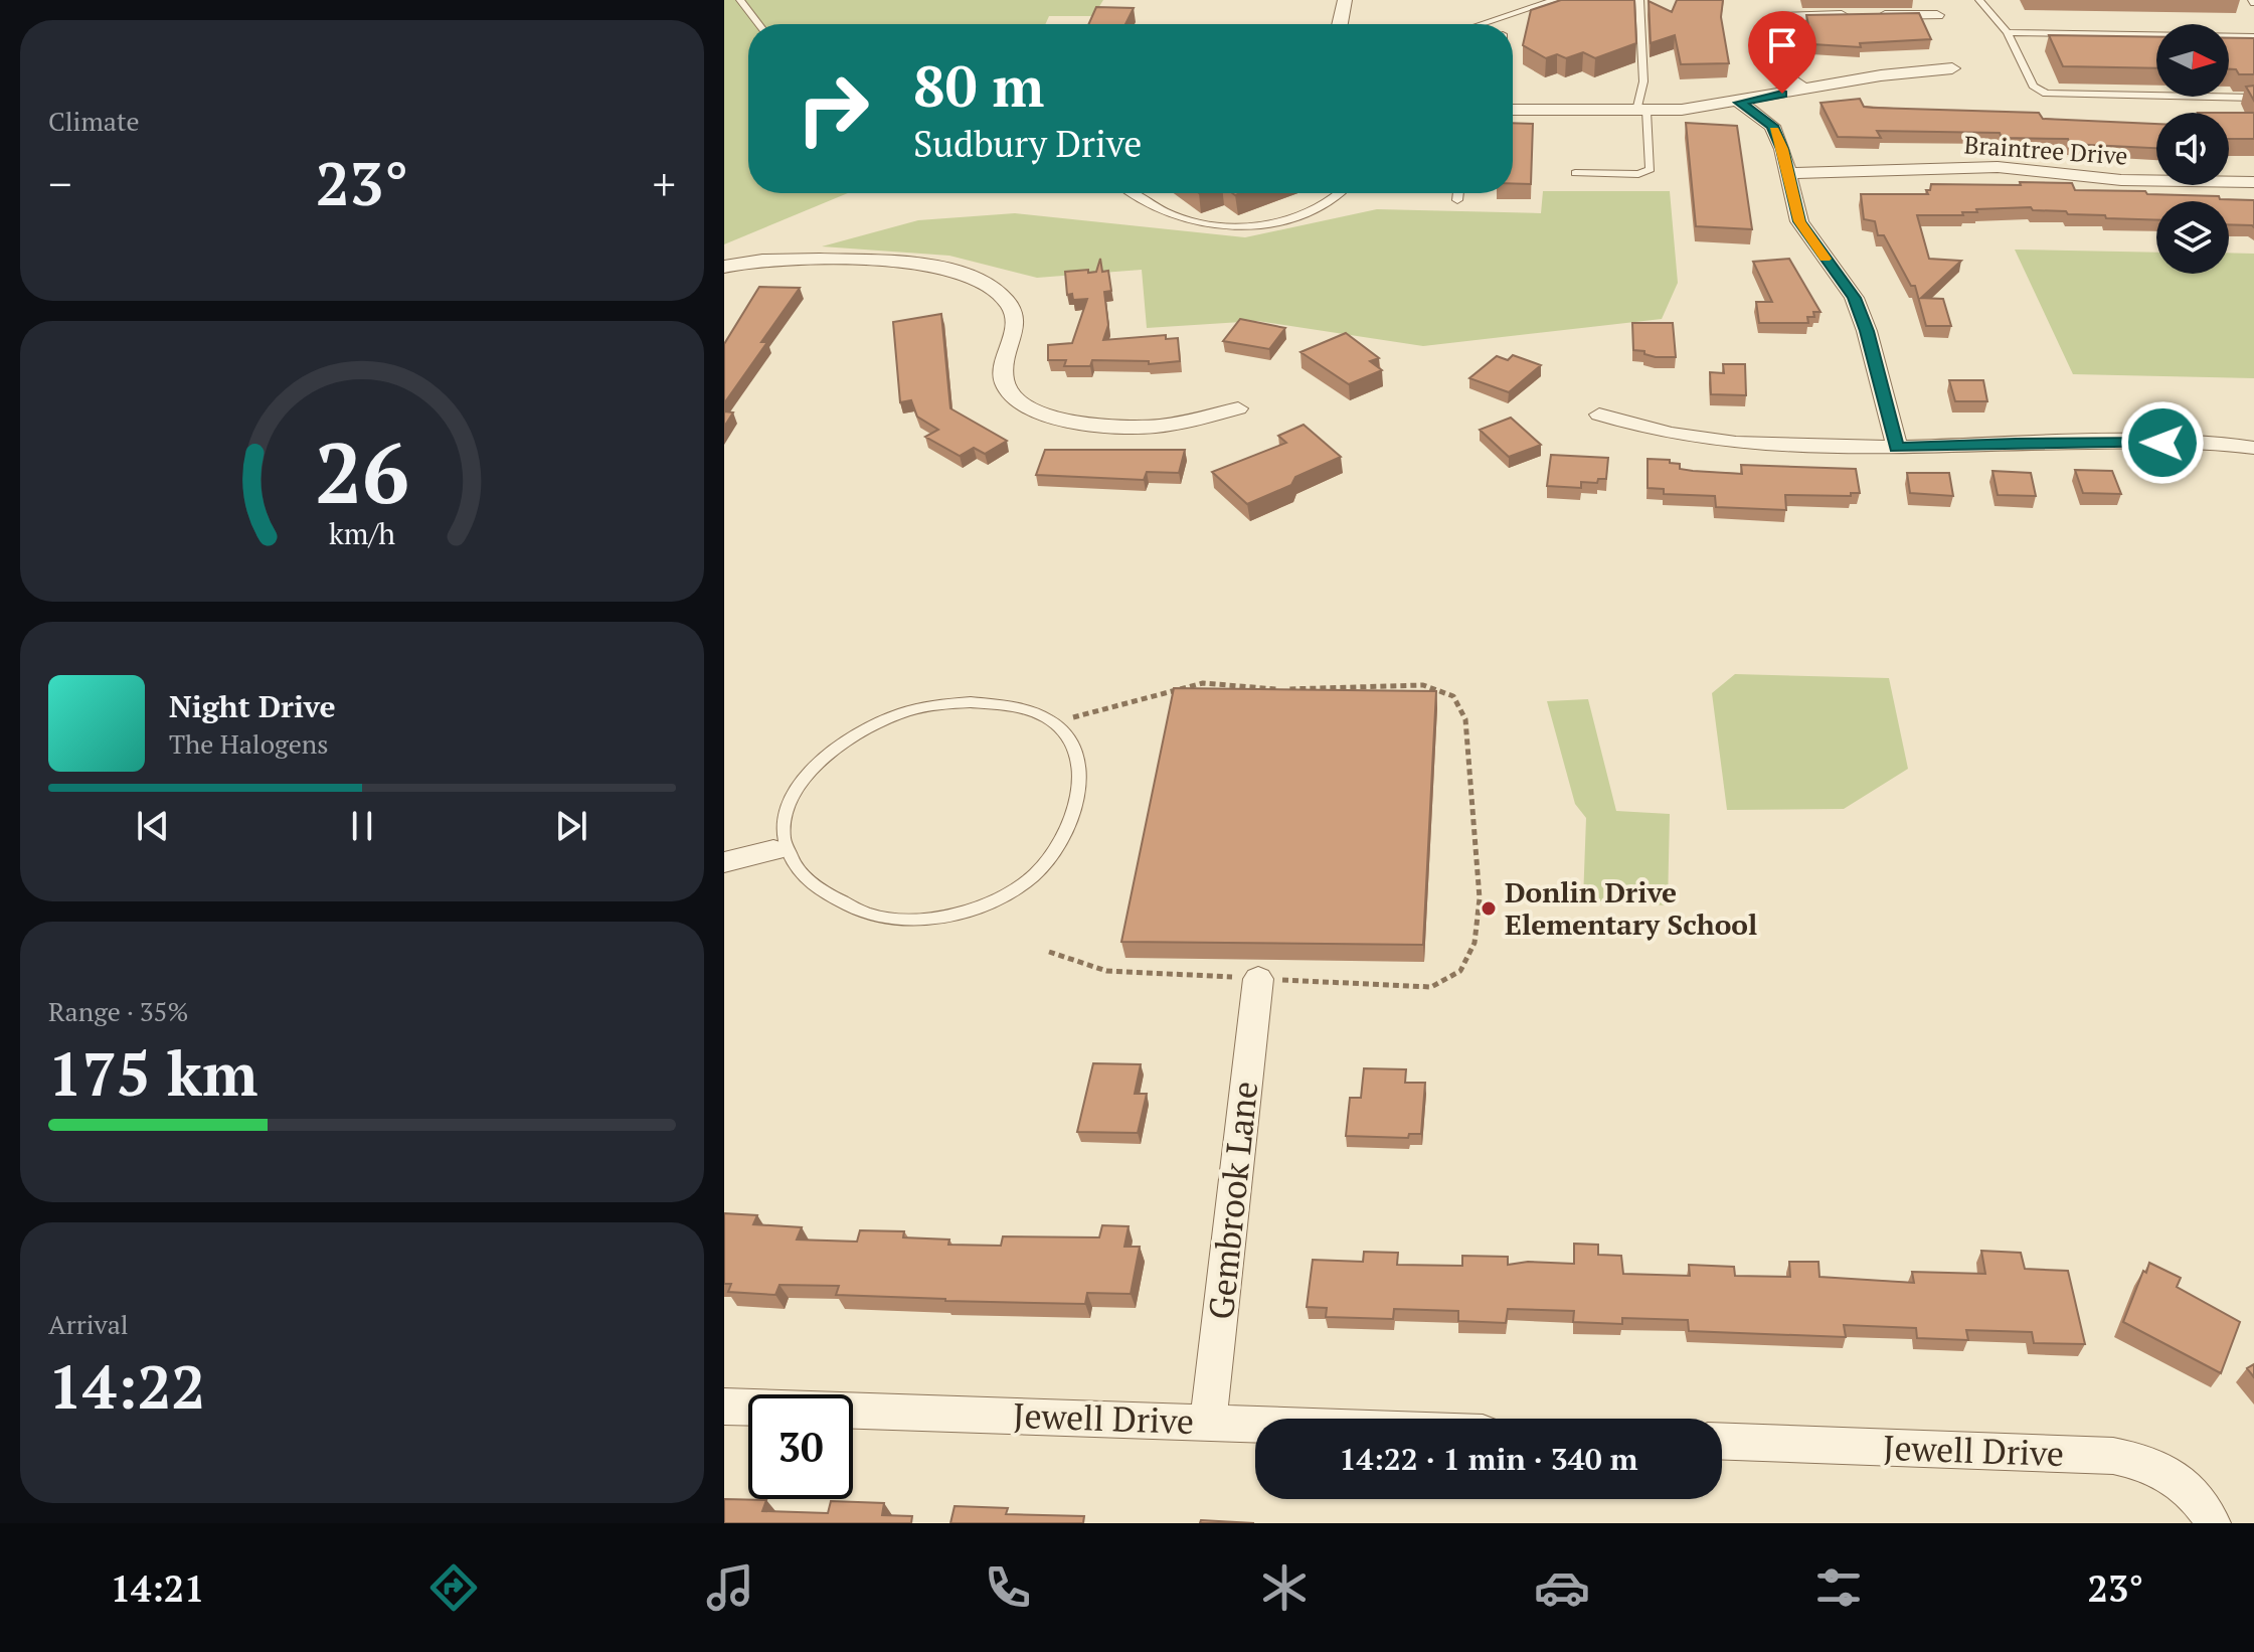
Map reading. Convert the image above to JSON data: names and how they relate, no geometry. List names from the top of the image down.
{
  "streets": {
    "street": ["Braintree Drive", "Gembrook Lane", "Jewell Drive"]
  },
  "crossings": [
    ["Gembrook Lane", "Jewell Drive"]
  ],
  "places": ["Donlin Drive Elementary School"],
  "north": "right",
  "page": {
    "tile": [
      "Climate",
      ["Range · 35%", "175 km"],
      ["Arrival", "14:22"]
    ],
    "turn": ["80 m", "Sudbury Drive"],
    "heat": ["−", "23°", "+"],
    "song": ["Night Drive", "The Halogens"],
    "limit": "30",
    "trip": "14:22 · 1 min · 340 m",
    "tabs": ["14:21", "23°"],
    "gauge": ["26", "km/h"]
  }
}
